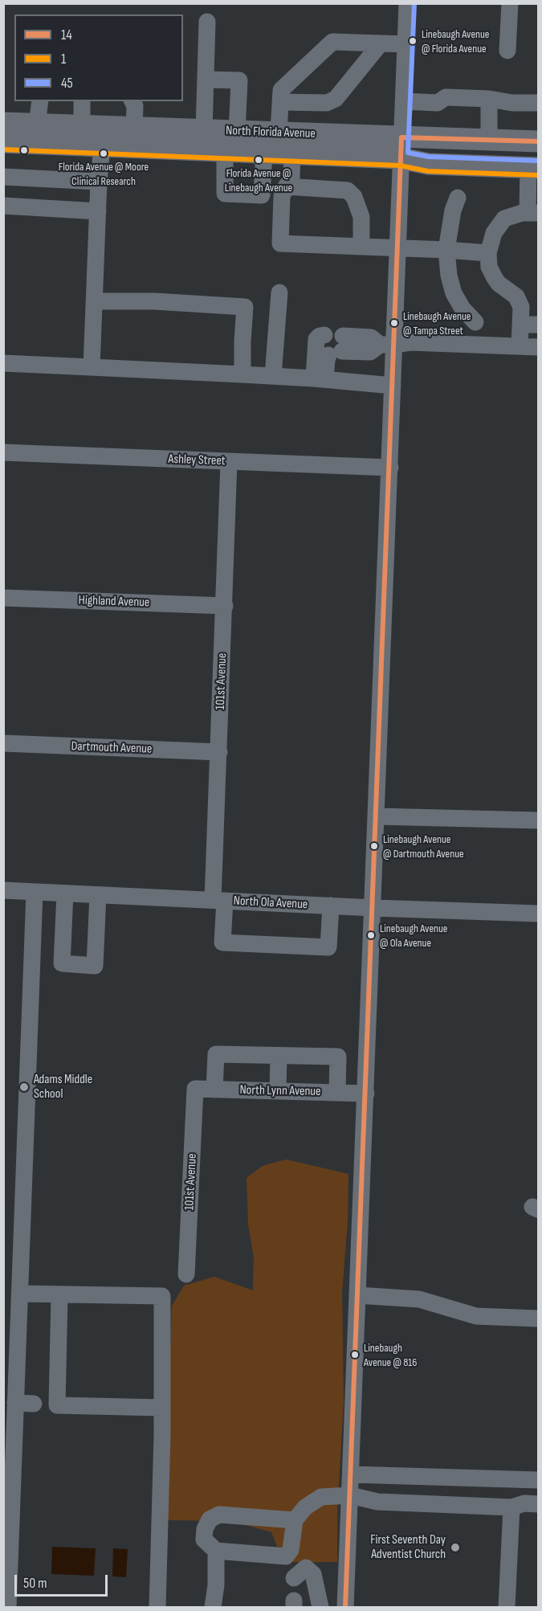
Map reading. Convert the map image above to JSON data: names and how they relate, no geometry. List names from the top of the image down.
{
  "streets": {
    "main road": ["North Florida Avenue"],
    "street": [
      "Ashley Street",
      "Highland Avenue",
      "101st Avenue",
      "Dartmouth Avenue",
      "North Ola Avenue",
      "North Lynn Avenue"
    ]
  },
  "crossings": [
    ["Ashley Street", "101st Avenue"],
    ["Highland Avenue", "101st Avenue"],
    ["101st Avenue", "Dartmouth Avenue"],
    ["101st Avenue", "North Ola Avenue"],
    ["101st Avenue", "North Lynn Avenue"]
  ],
  "places": [
    "Linebaugh Avenue @ Florida Avenue",
    "Florida Avenue @ Moore Clinical Research",
    "Florida Avenue @ Linebaugh Avenue",
    "Linebaugh Avenue @ Tampa Street",
    "Linebaugh Avenue @ Dartmouth Avenue",
    "Linebaugh Avenue @ Ola Avenue",
    "Adams Middle School",
    "Linebaugh Avenue @ 816",
    "First Seventh Day Adventist Church"
  ],
  "lines": ["transit line 45", "transit line 14", "transit line 1"],
  "legend": ["14", "1", "45"],
  "scale_bar": "50 m"
}
